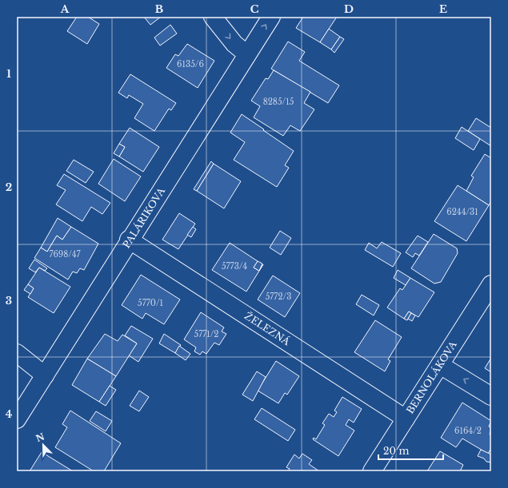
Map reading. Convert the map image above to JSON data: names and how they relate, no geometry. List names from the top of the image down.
{
  "streets": {
    "street": ["PALÁRIKOVA", "ŽELEZNÁ", "BERNOLÁKOVA"]
  },
  "crossings": [
    ["PALÁRIKOVA", "ŽELEZNÁ"],
    ["ŽELEZNÁ", "BERNOLÁKOVA"]
  ],
  "house_numbers": [
    "6135/6",
    "8285/15",
    "6244/31",
    "7698/47",
    "5773/4",
    "5772/3",
    "5770/1",
    "5771/2",
    "6164/2"
  ],
  "scale_bar": "20 m",
  "north": "top left",
  "grid": {
    "columns": [
      "A",
      "B",
      "C",
      "D",
      "E"
    ],
    "rows": [
      "1",
      "2",
      "3",
      "4"
    ]
  }
}
